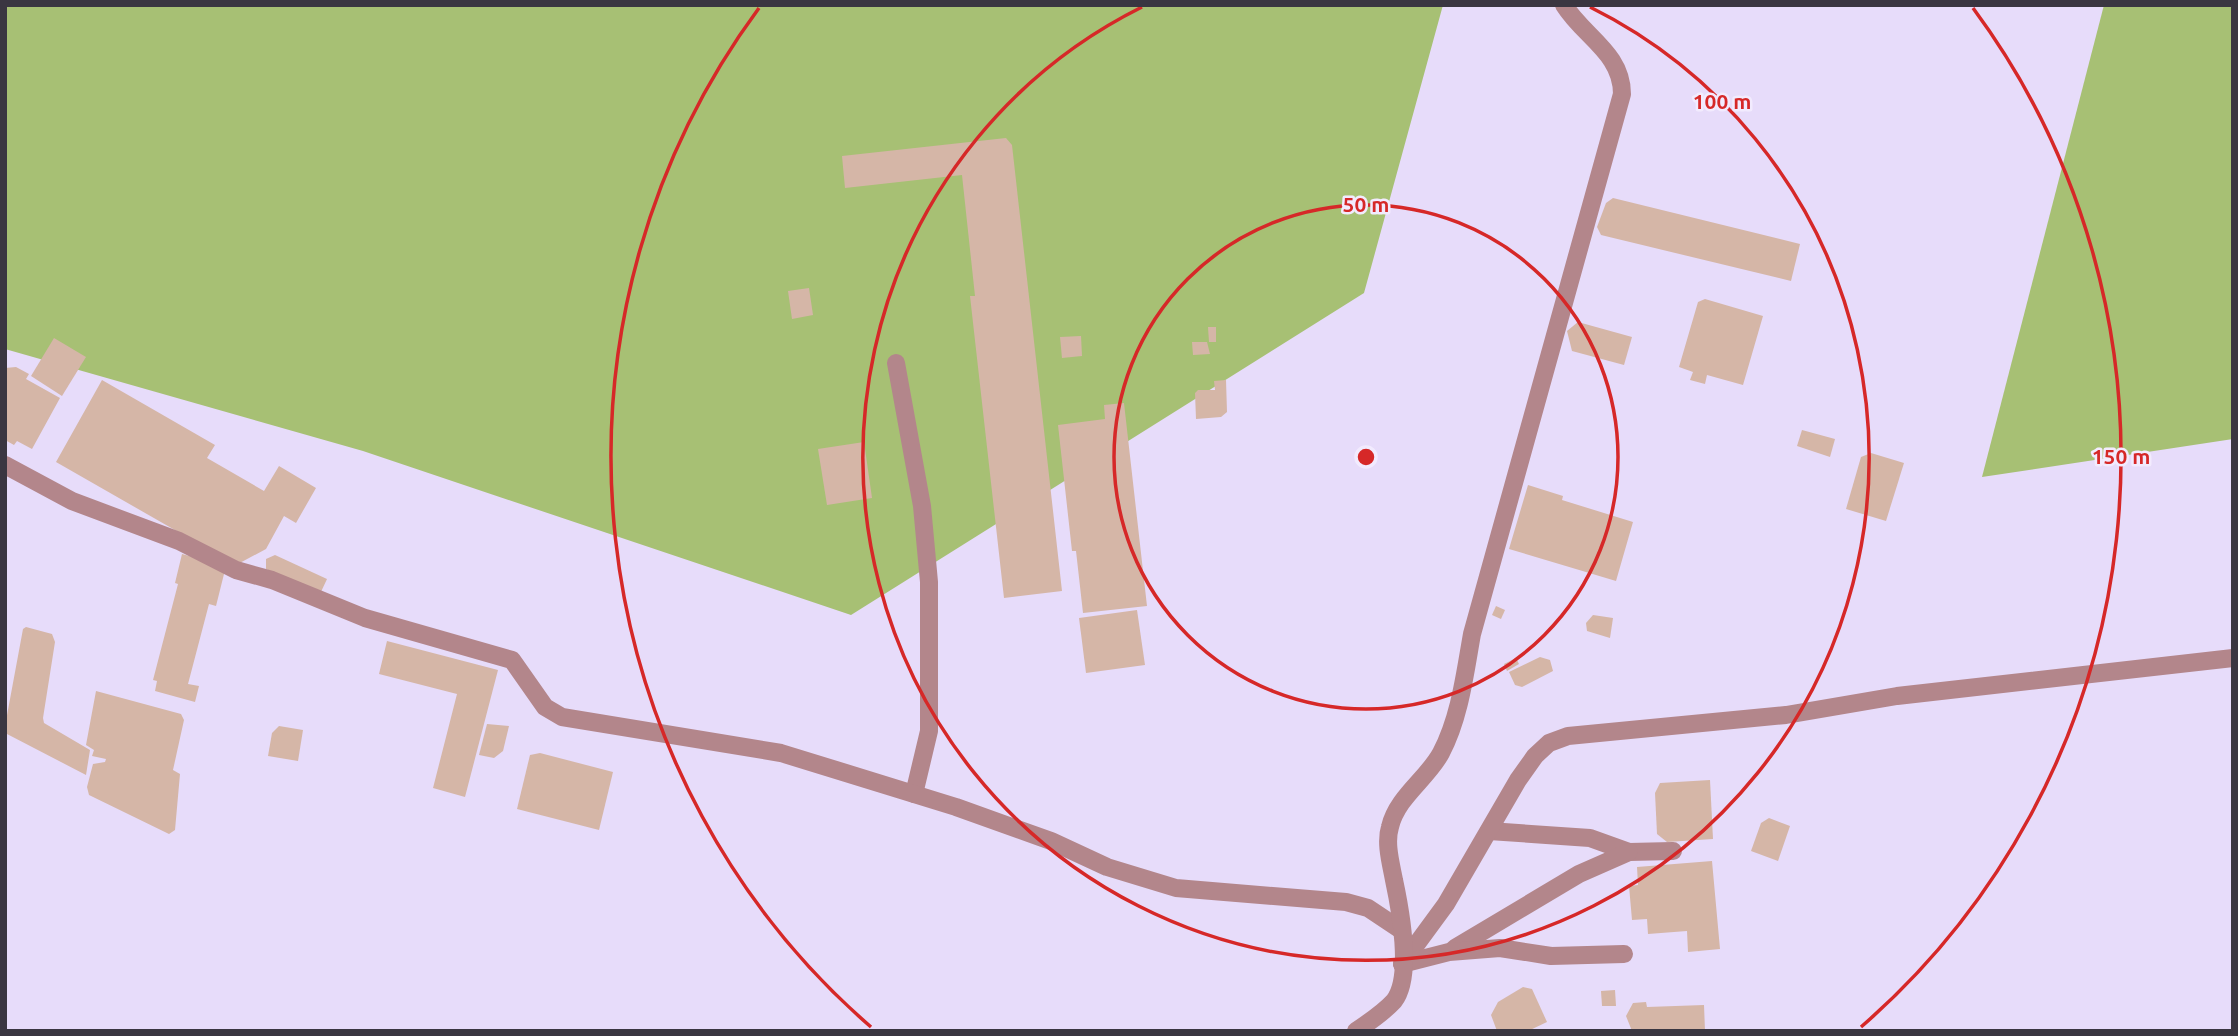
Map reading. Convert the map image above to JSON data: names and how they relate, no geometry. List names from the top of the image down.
{
  "rings": ["100 m", "50 m", "150 m"]
}
